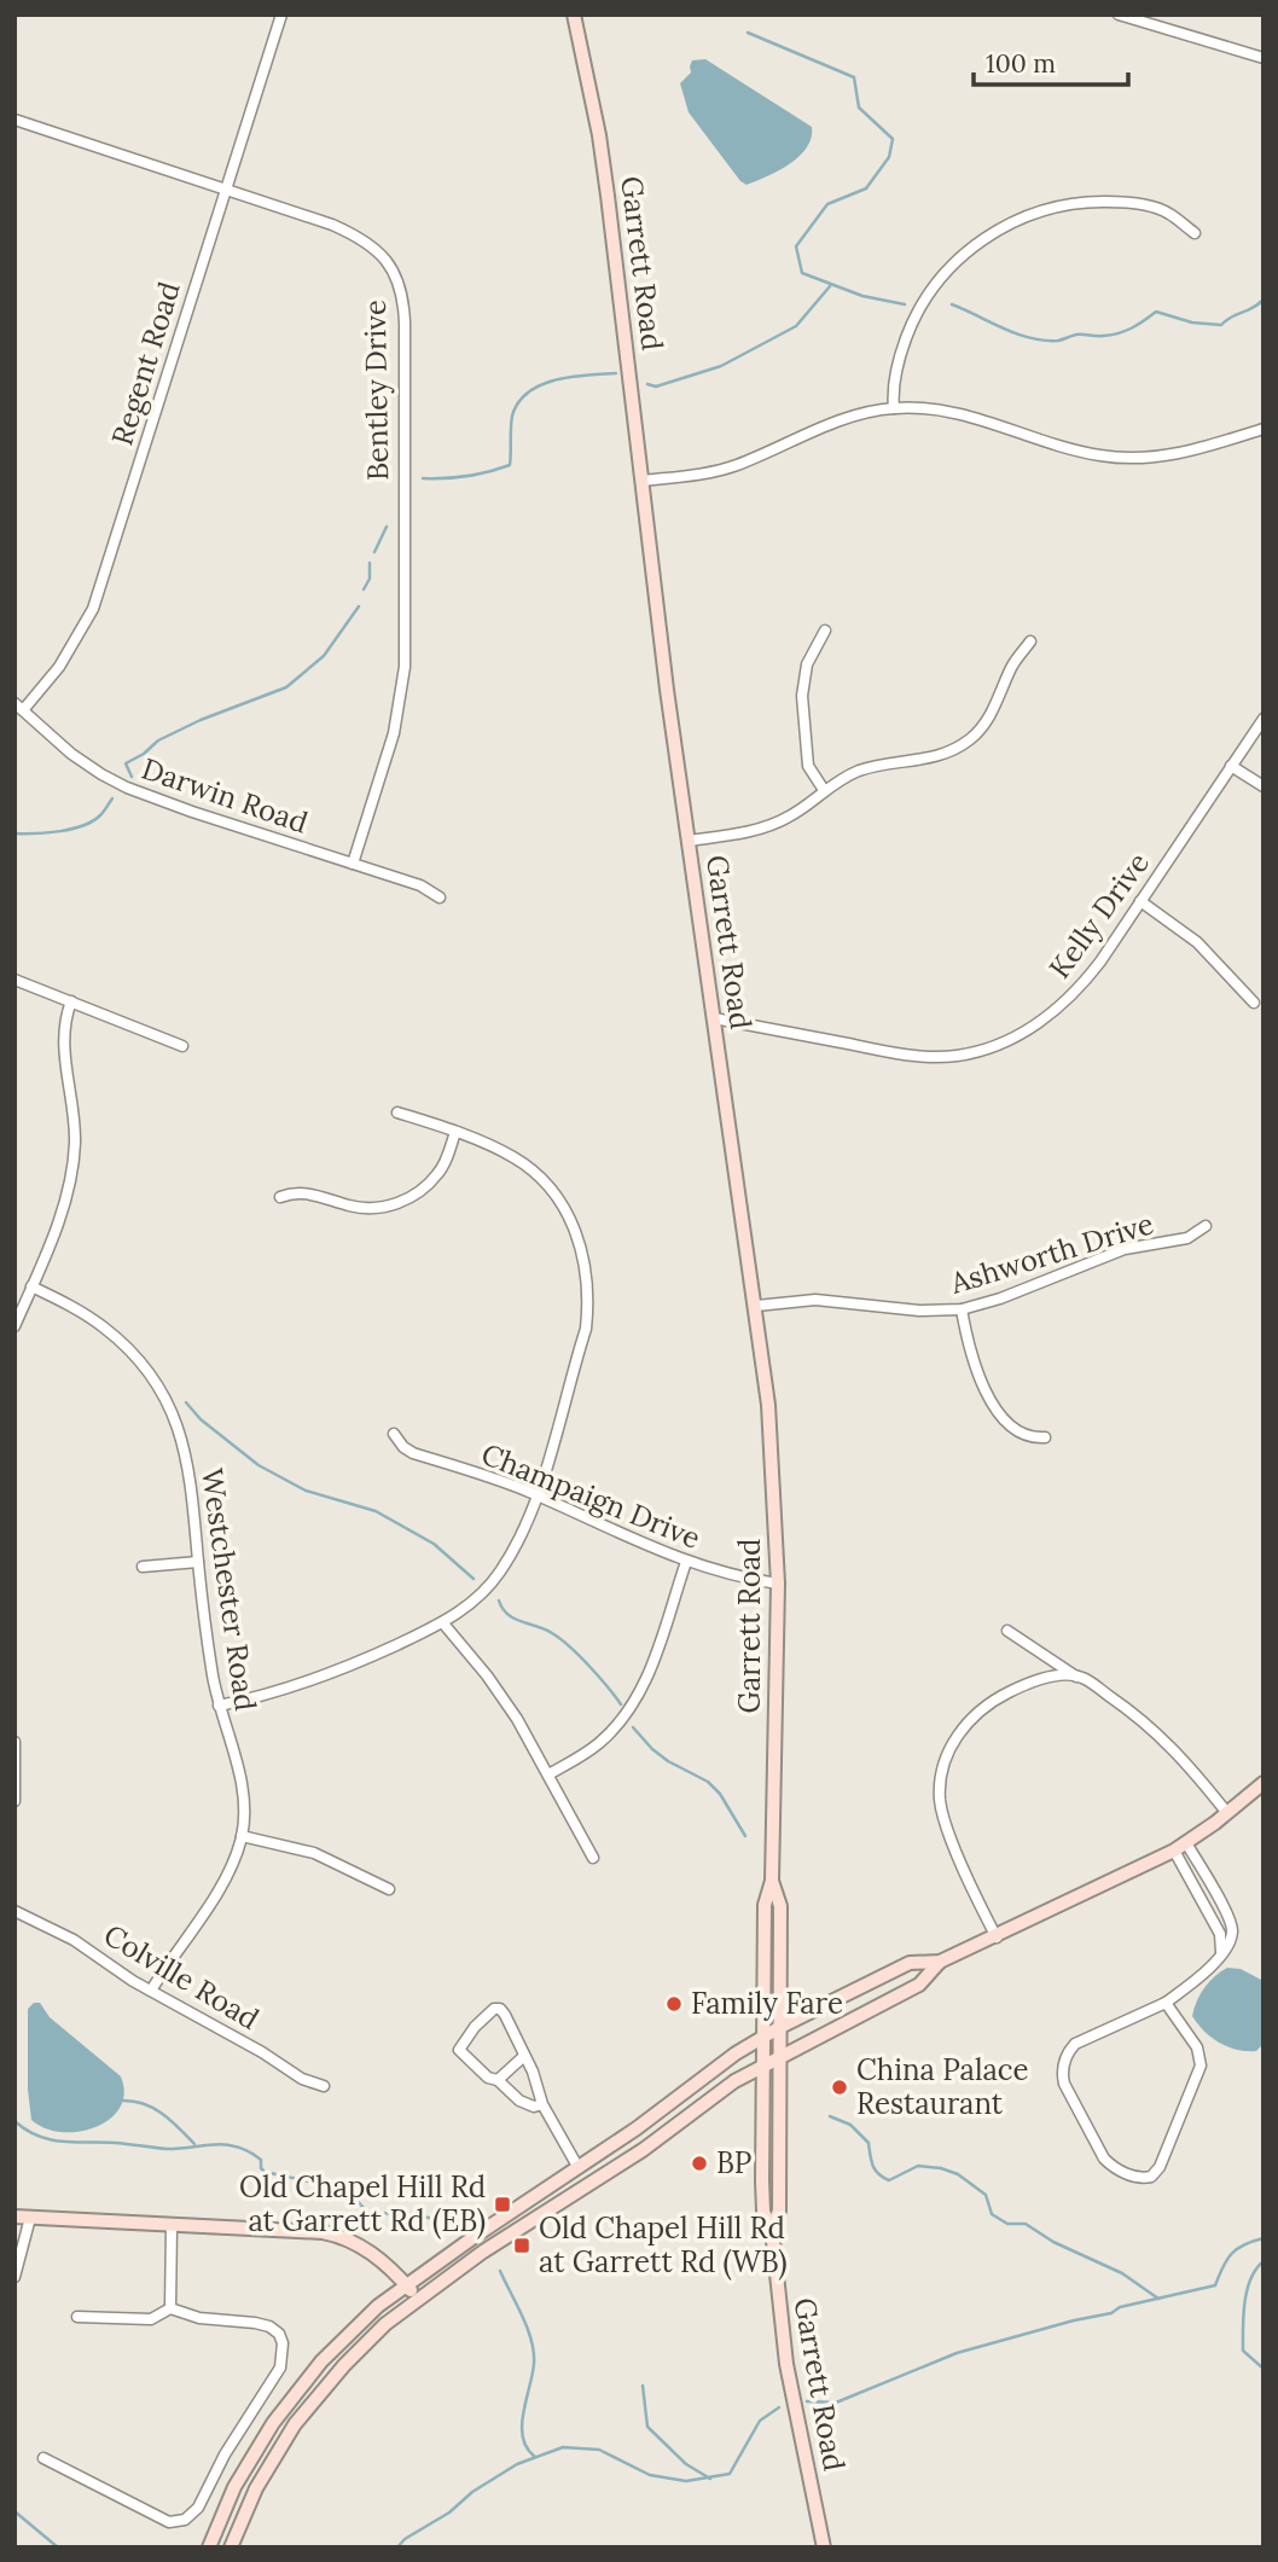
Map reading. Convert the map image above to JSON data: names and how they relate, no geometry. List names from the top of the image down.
{
  "streets": {
    "street": [
      "Garrett Road",
      "Regent Road",
      "Bentley Drive",
      "Darwin Road",
      "Kelly Drive",
      "Ashworth Drive",
      "Champaign Drive",
      "Westchester Road",
      "Colville Road"
    ]
  },
  "crossings": [
    ["Garrett Road", "Kelly Drive"],
    ["Garrett Road", "Ashworth Drive"],
    ["Garrett Road", "Champaign Drive"],
    ["Regent Road", "Bentley Drive"],
    ["Regent Road", "Darwin Road"],
    ["Bentley Drive", "Darwin Road"],
    ["Westchester Road", "Colville Road"]
  ],
  "places": {
    "other": ["Family Fare", "China Palace Restaurant", "BP"],
    "transit": ["Old Chapel Hill Rd at Garrett Rd (EB)", "Old Chapel Hill Rd at Garrett Rd (WB)"]
  },
  "scale_bar": "100 m"
}
